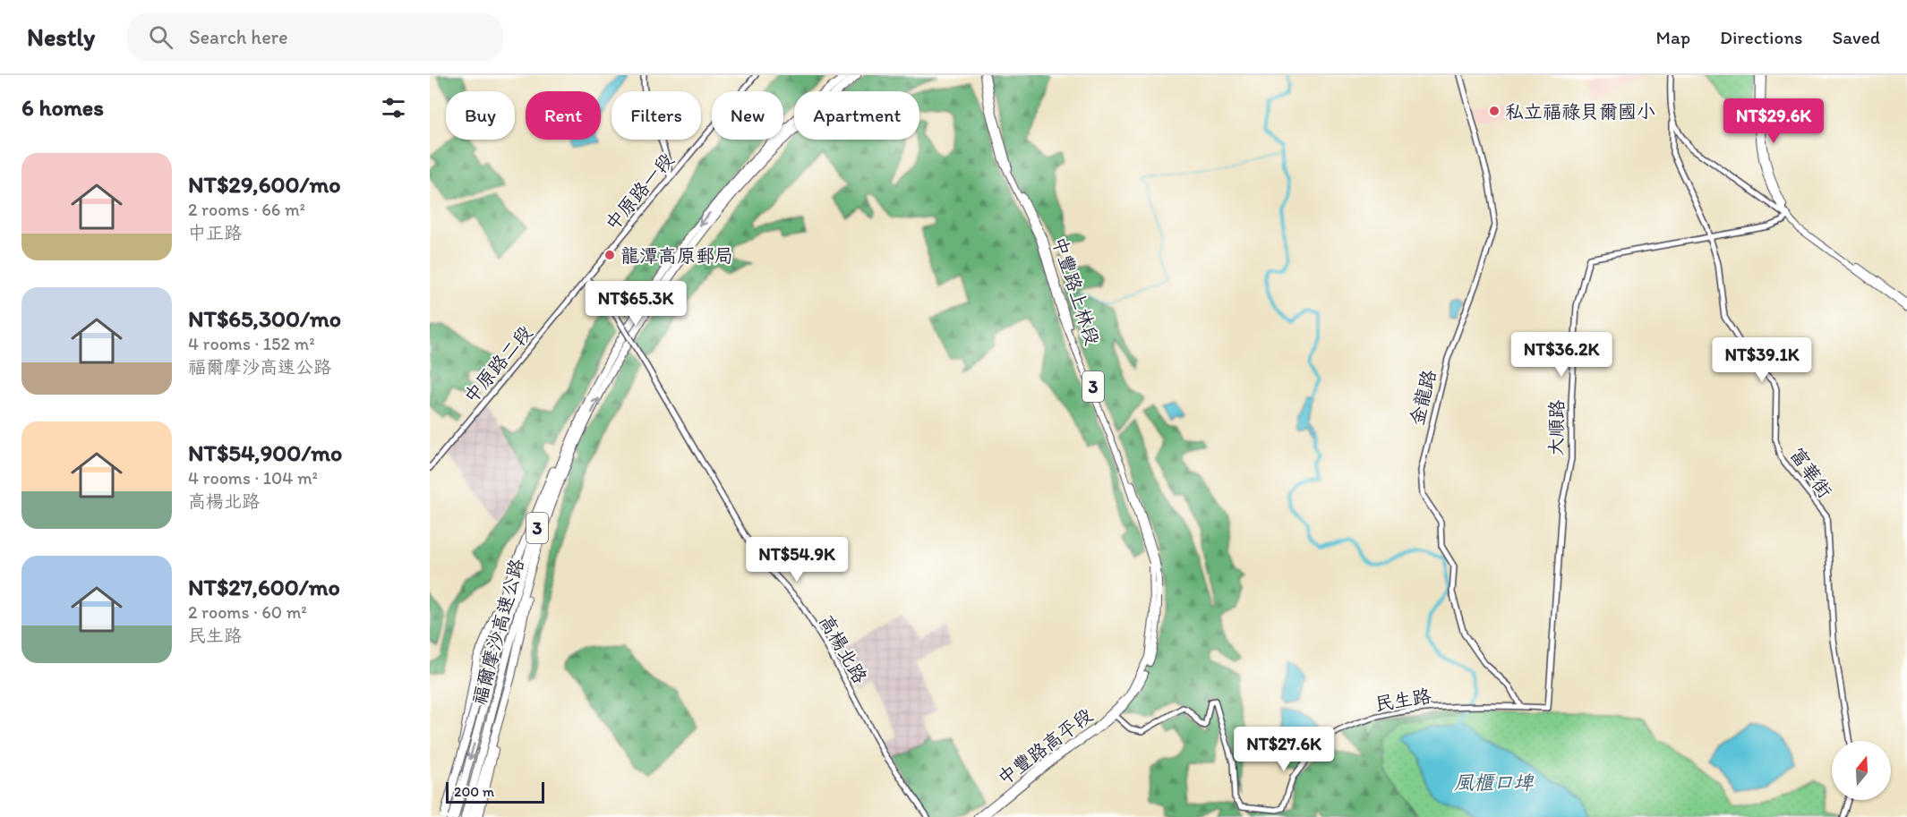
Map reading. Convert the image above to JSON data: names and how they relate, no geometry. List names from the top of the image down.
{
  "streets": {
    "highway": ["3", "福爾摩沙高速公路"],
    "main road": ["中豐路上林段", "中豐路高平段"],
    "street": [
      "中原路一段",
      "中原路二段",
      "金龍路",
      "大順路",
      "富華街",
      "高楊北路",
      "民生路"
    ]
  },
  "crossings": [
    ["中原路一段", "中原路二段"],
    ["中原路一段", "高楊北路"],
    ["中豐路上林段", "中豐路高平段"],
    ["中原路二段", "高楊北路"],
    ["金龍路", "民生路"],
    ["大順路", "富華街"],
    ["大順路", "民生路"],
    ["民生路", "中豐路高平段"]
  ],
  "water": ["風櫃口埤"],
  "places": ["私立福祿貝爾國小", "龍潭高原郵局"],
  "scale_bar": "200 m",
  "north": "top",
  "page": {
    "header": "Nestly",
    "search": "Search here",
    "nav": ["Map", "Directions", "Saved"],
    "heading": "6 homes",
    "chip": [
      "Buy",
      "Rent",
      "Filters",
      "New",
      "Apartment"
    ],
    "price": [
      "NT$29.6K",
      "NT$65.3K",
      "NT$36.2K",
      "NT$39.1K",
      "NT$54.9K",
      "NT$27.6K"
    ],
    "list": [
      {
        "name": "NT$29,600/mo",
        "note": "2 rooms · 66 m² · 中正路"
      },
      {
        "name": "NT$65,300/mo",
        "note": "4 rooms · 152 m² · 福爾摩沙高速公路"
      },
      {
        "name": "NT$54,900/mo",
        "note": "4 rooms · 104 m² · 高楊北路"
      },
      {
        "name": "NT$27,600/mo",
        "note": "2 rooms · 60 m² · 民生路"
      }
    ],
    "scale": "200 m"
  }
}
